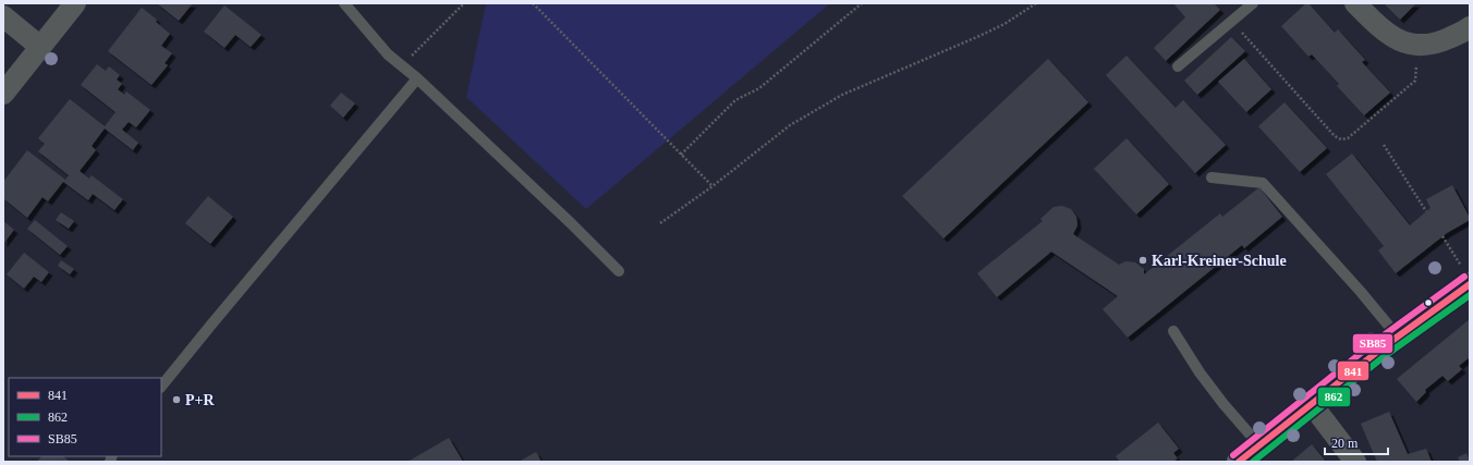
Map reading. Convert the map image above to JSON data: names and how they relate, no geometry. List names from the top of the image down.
{
  "places": ["Karl-Kreiner-Schule", "P+R"],
  "lines": ["transit line SB85", "transit line 841", "transit line 862"],
  "legend": ["841", "862", "SB85"],
  "scale_bar": "20 m"
}
